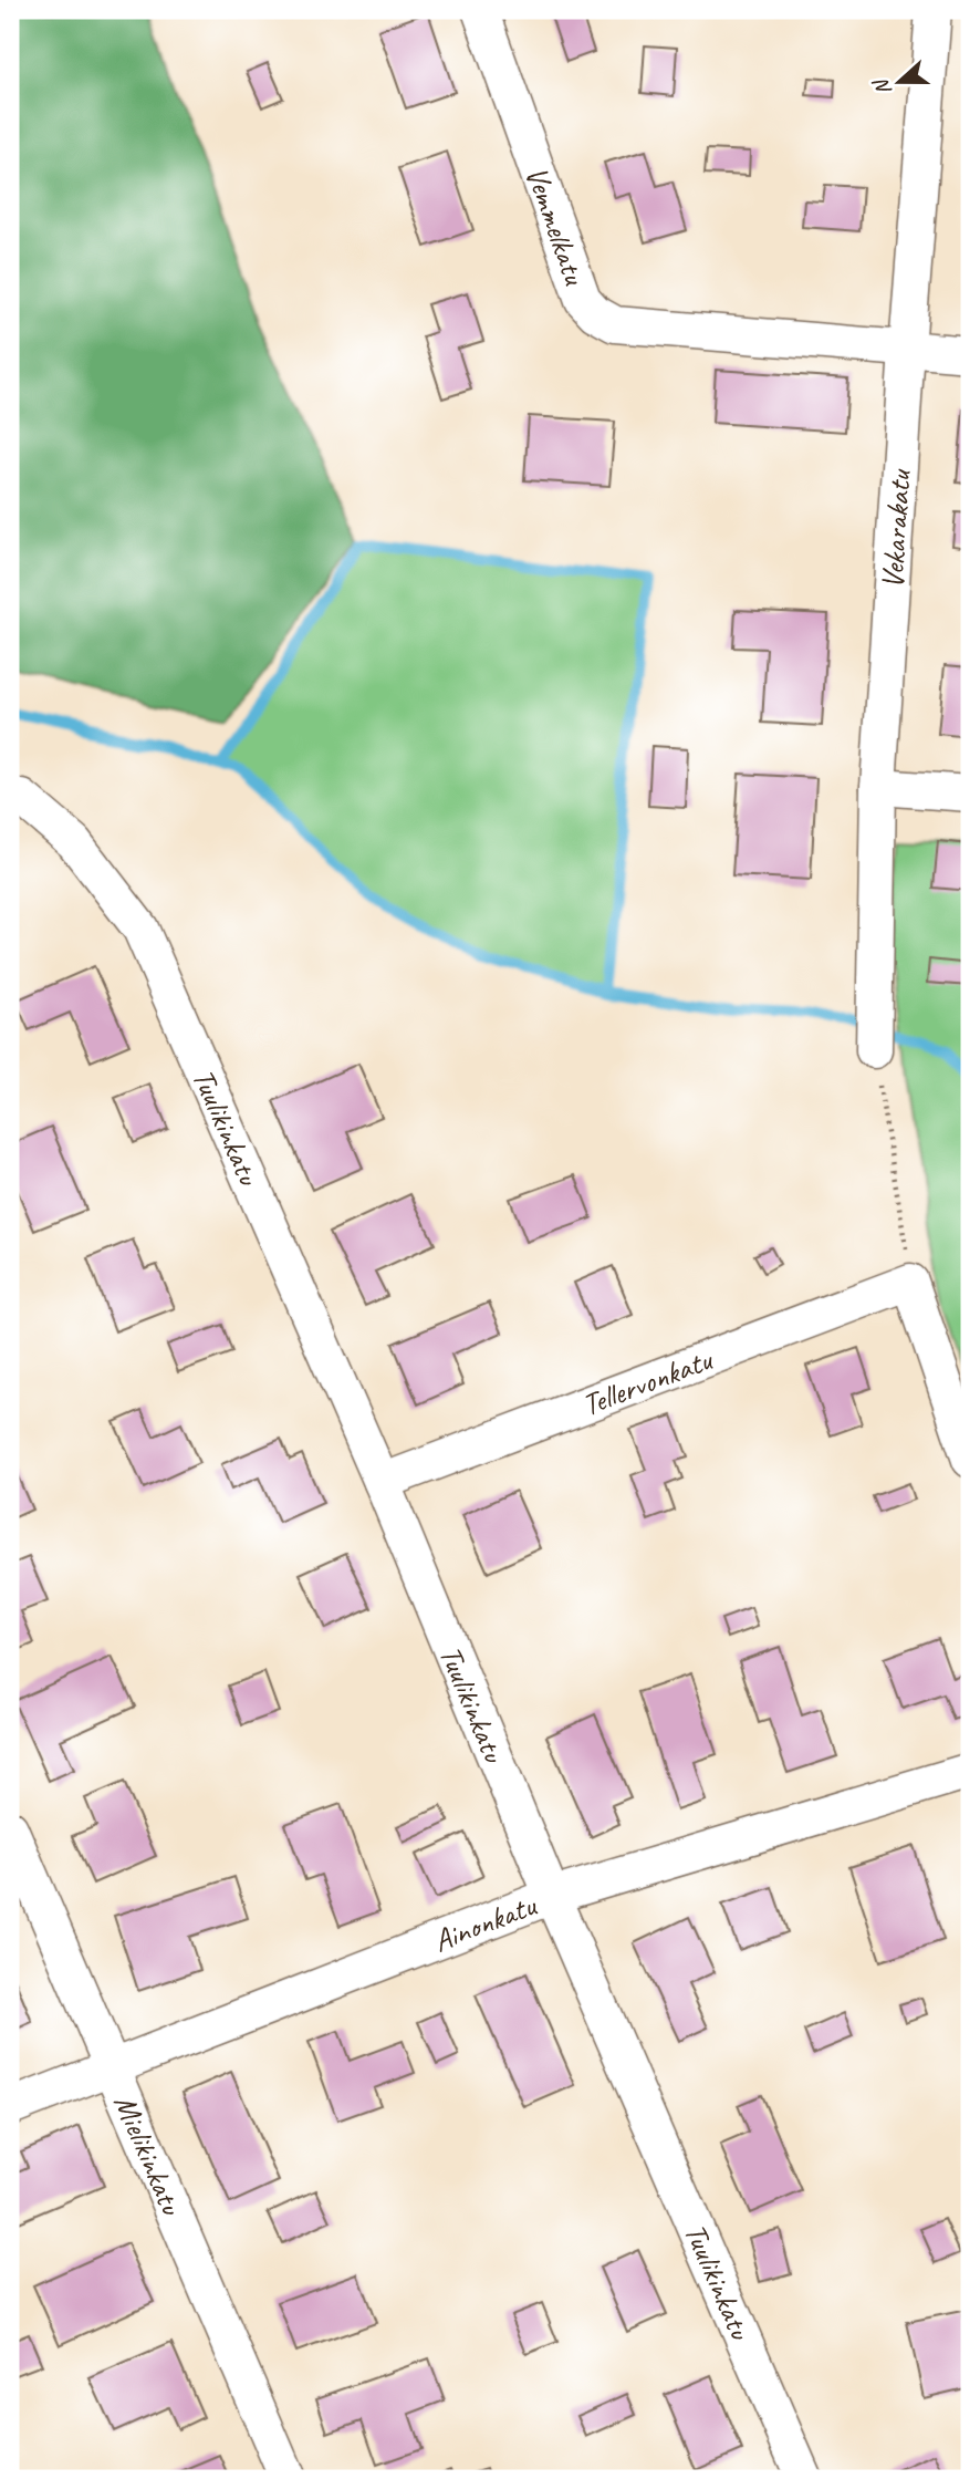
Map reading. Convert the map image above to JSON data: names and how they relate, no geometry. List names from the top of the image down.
{
  "streets": {
    "street": [
      "Vemmelkatu",
      "Vekarakatu",
      "Tuulikinkatu",
      "Tellervonkatu",
      "Ainonkatu",
      "Mielikinkatu"
    ]
  },
  "crossings": [
    ["Vemmelkatu", "Vekarakatu"],
    ["Tuulikinkatu", "Tellervonkatu"],
    ["Tuulikinkatu", "Ainonkatu"],
    ["Ainonkatu", "Mielikinkatu"]
  ],
  "north": "left"
}
